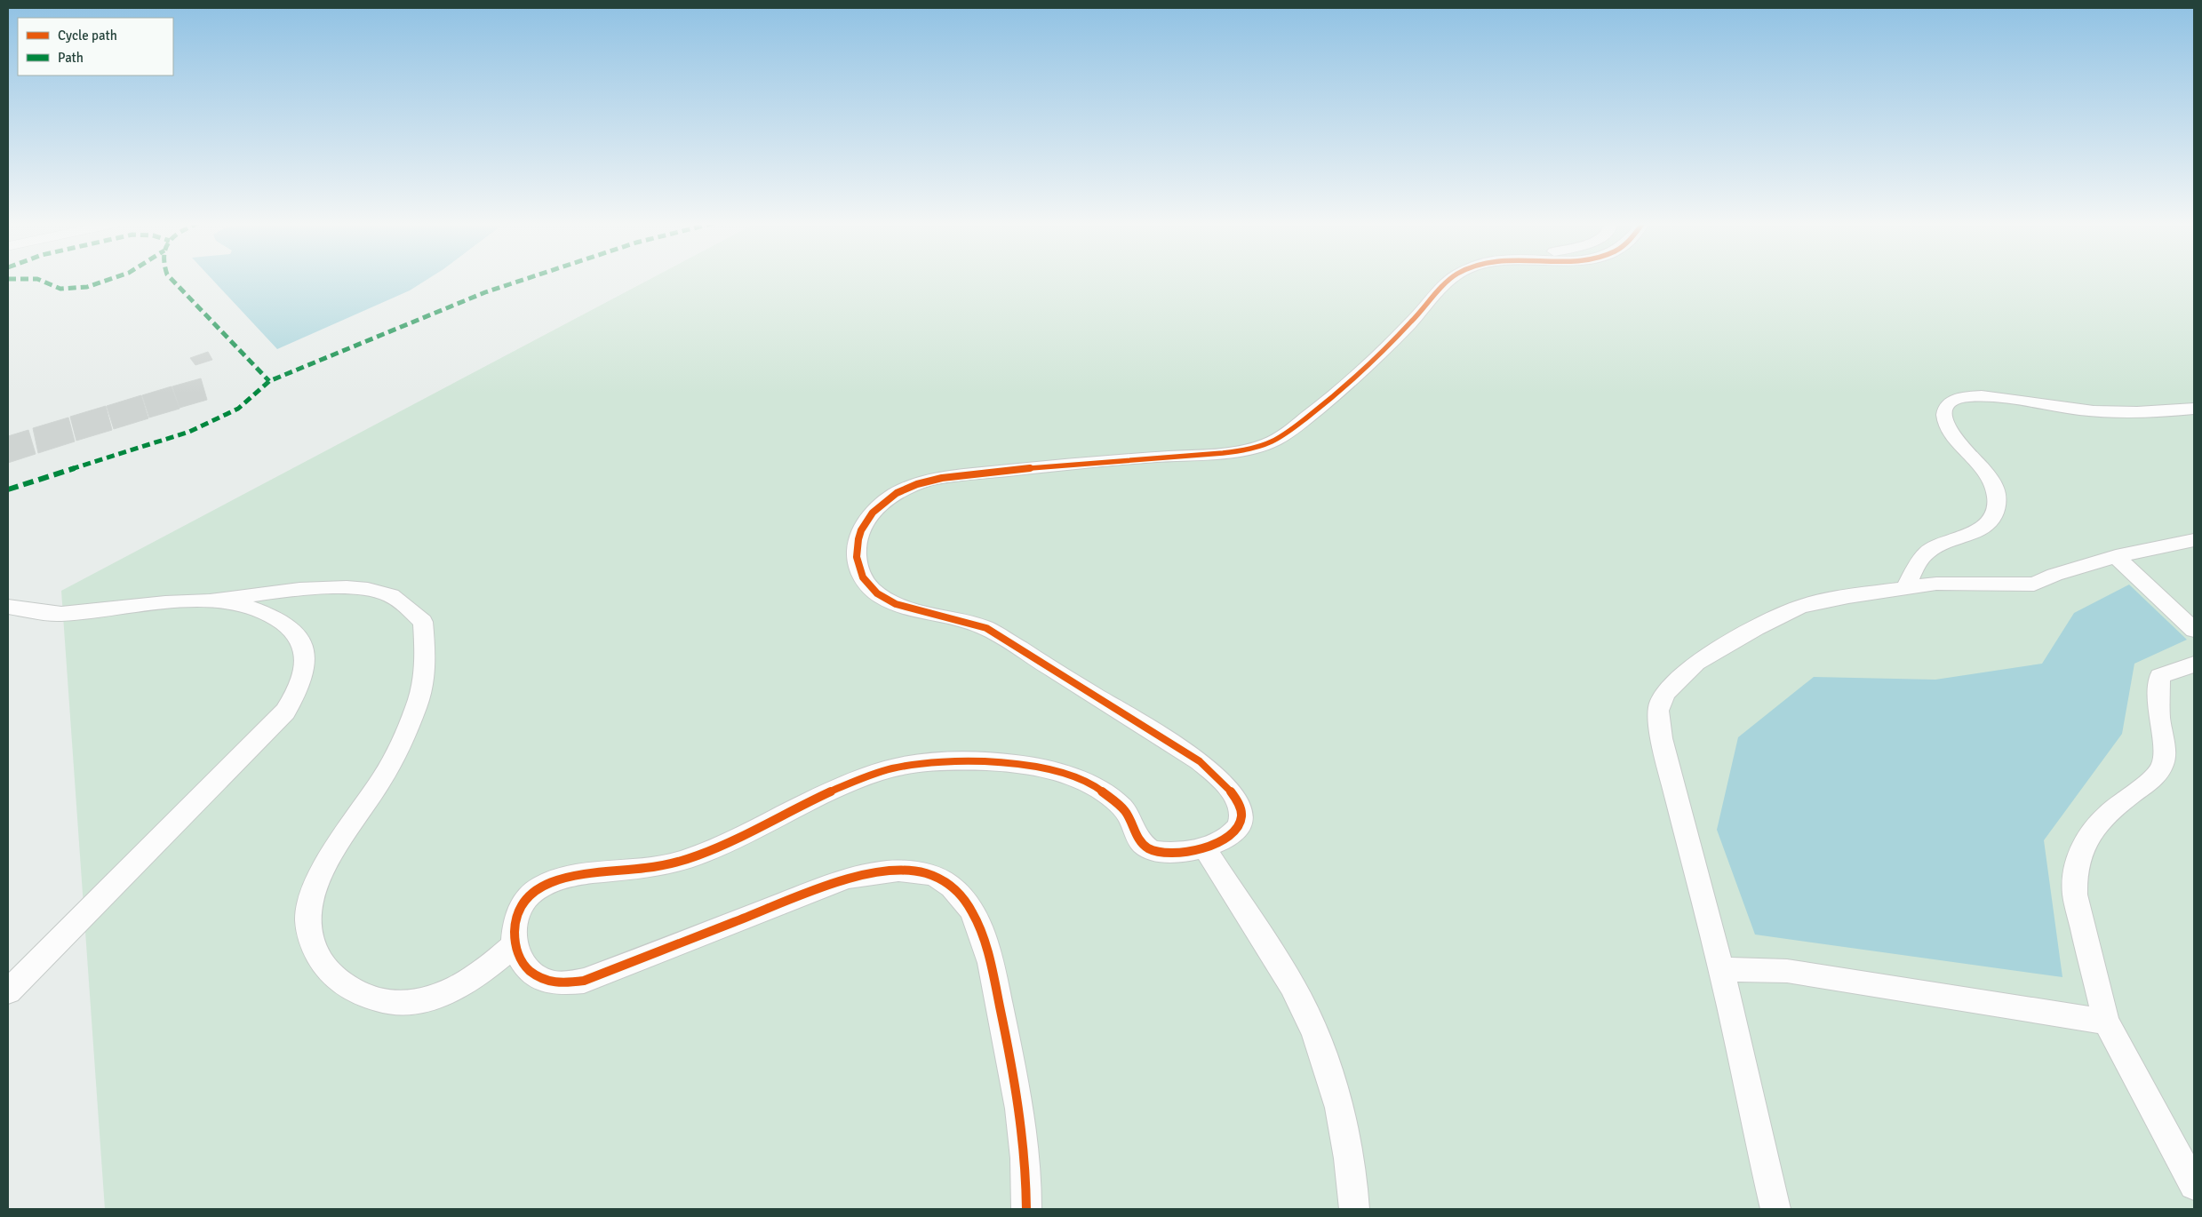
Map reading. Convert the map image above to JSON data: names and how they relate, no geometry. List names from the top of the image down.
{
  "legend": ["Cycle path", "Path"]
}
